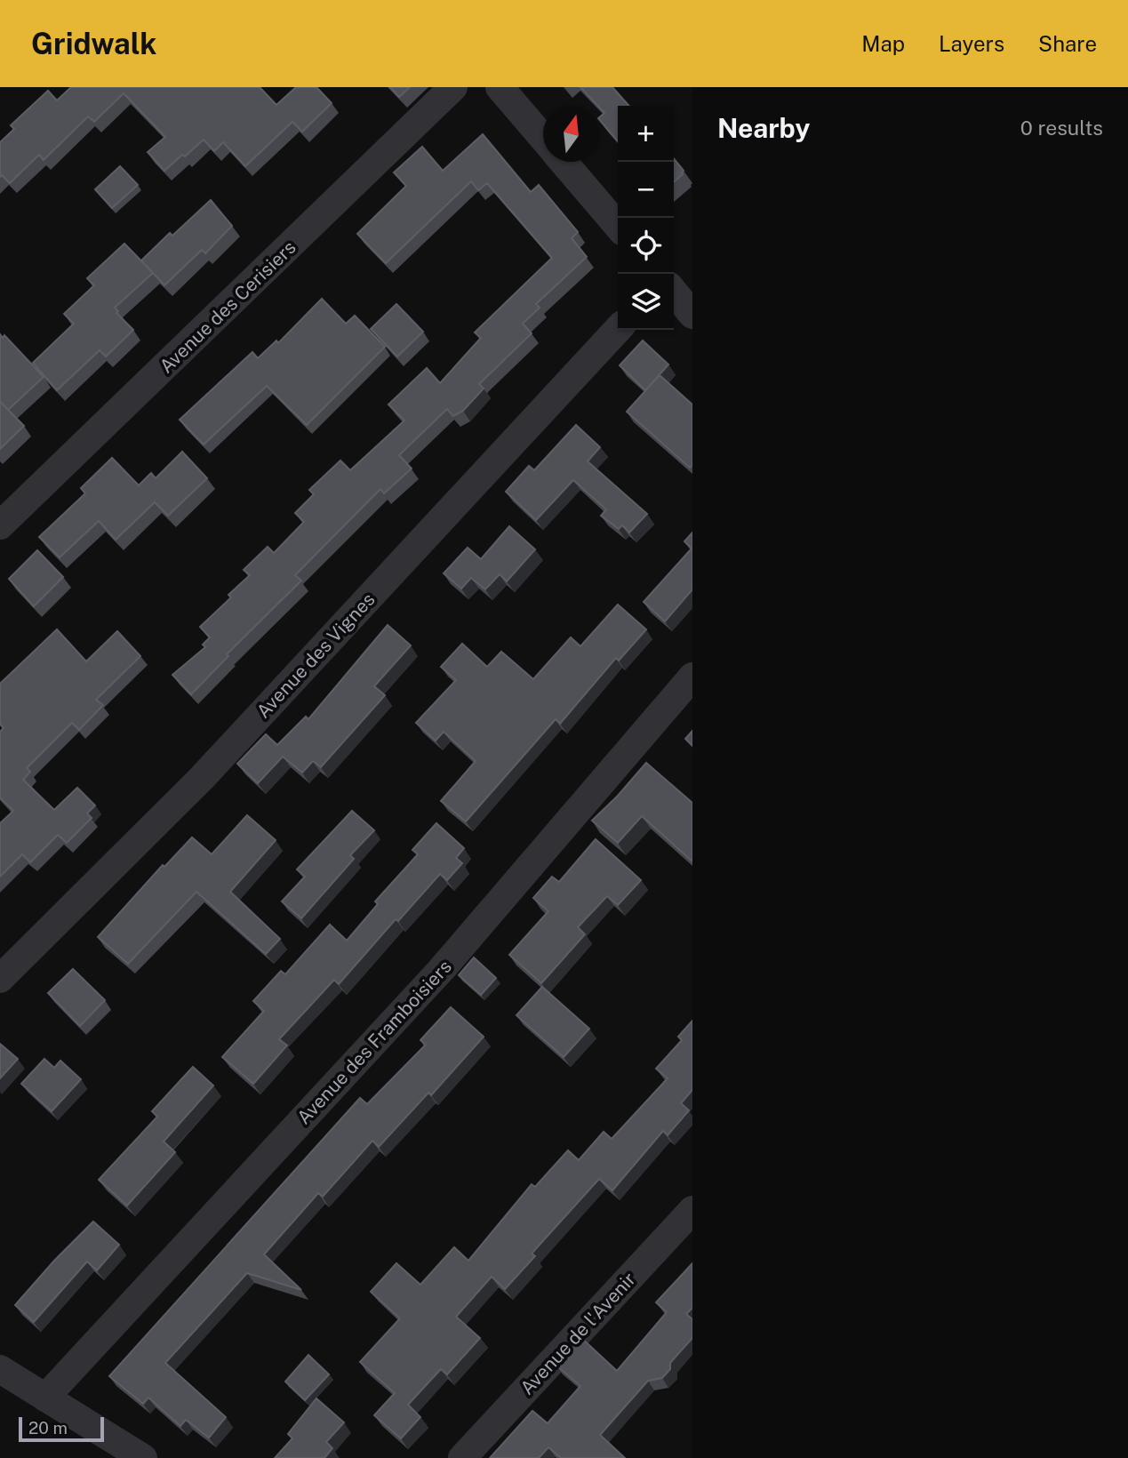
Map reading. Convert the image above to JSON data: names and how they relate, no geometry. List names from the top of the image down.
{
  "streets": {
    "street": [
      "Avenue des Cerisiers",
      "Avenue des Vignes",
      "Avenue des Framboisiers",
      "Avenue de l'Avenir"
    ]
  },
  "scale_bar": "20 m",
  "north": "top",
  "page": {
    "header": "Gridwalk",
    "nav": ["Map", "Layers", "Share"],
    "heading": ["Nearby", "0 results"],
    "map_buttons": ["+", "−"],
    "scale": "20 m"
  }
}
